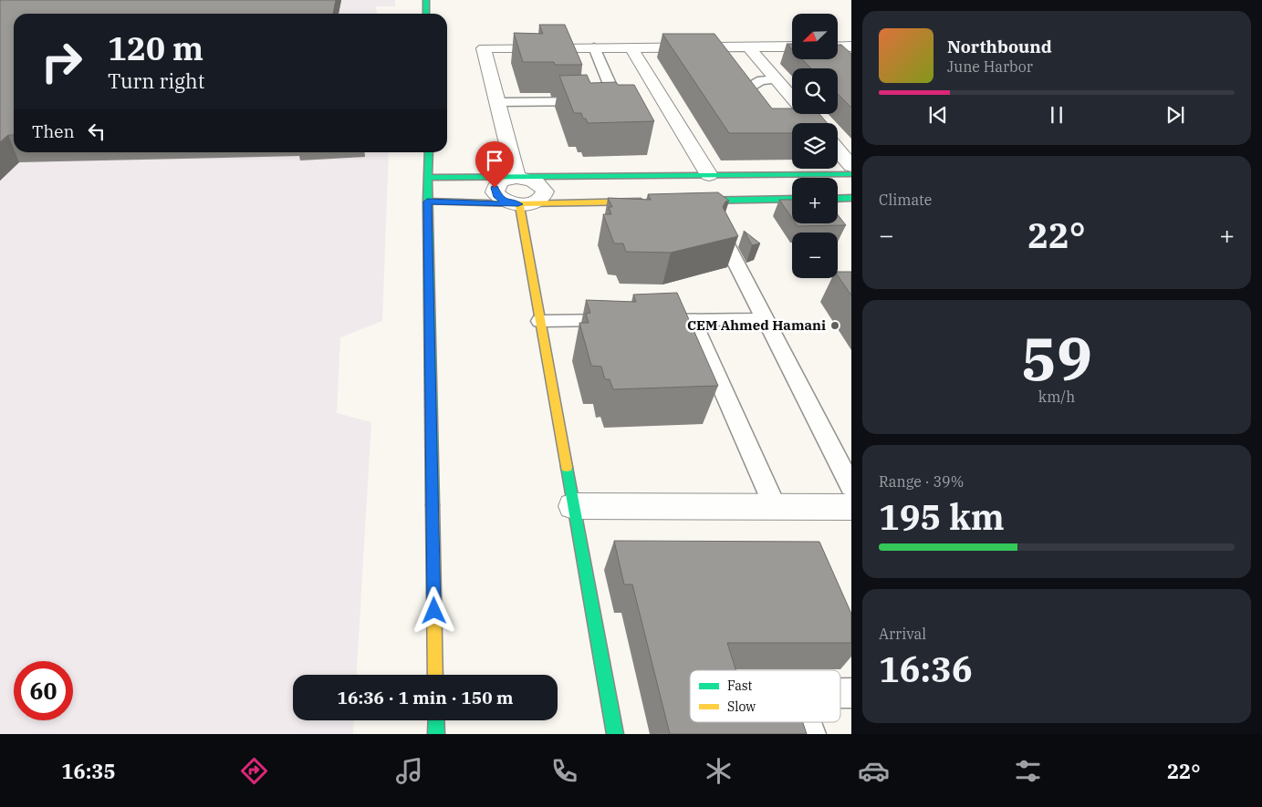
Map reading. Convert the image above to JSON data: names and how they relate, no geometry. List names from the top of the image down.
{
  "places": ["CEM Ahmed Hamani"],
  "legend": ["Fast", "Slow"],
  "north": "bottom left",
  "page": {
    "map_buttons": ["+", "−"],
    "turn": ["120 m", "Turn right"],
    "song": ["Northbound", "June Harbor"],
    "then": "Then",
    "tile": [
      "Climate",
      ["59", "km/h"],
      ["Range · 39%", "195 km"],
      ["Arrival", "16:36"]
    ],
    "heat": ["−", "22°", "+"],
    "limit": "60",
    "trip": "16:36 · 1 min · 150 m",
    "tabs": ["16:35", "22°"]
  }
}
